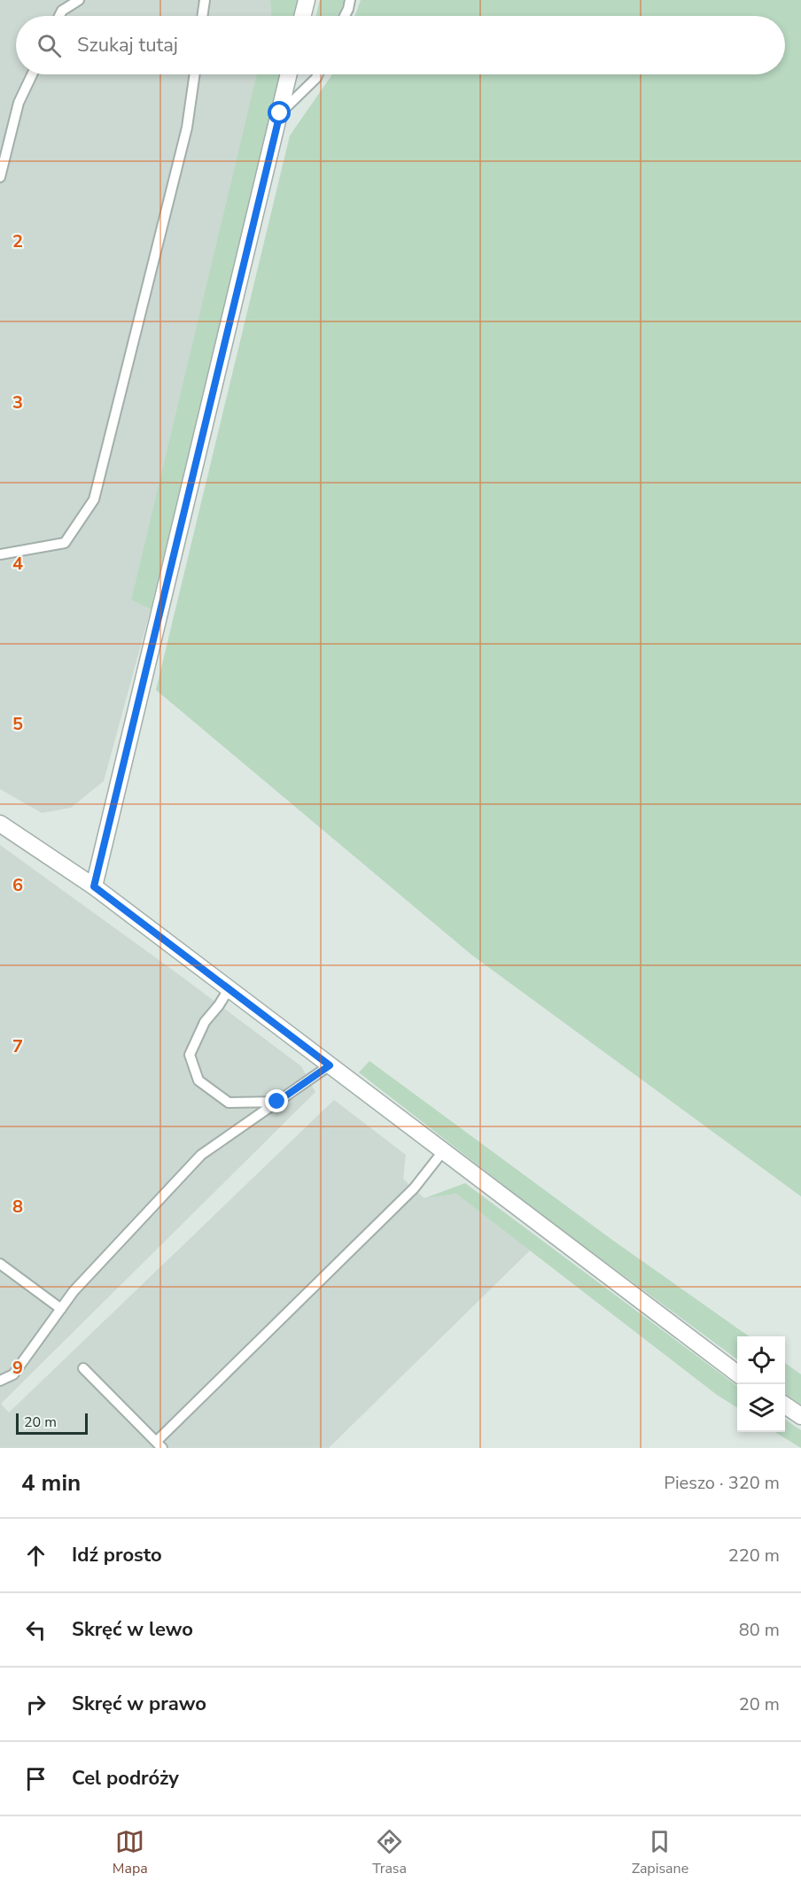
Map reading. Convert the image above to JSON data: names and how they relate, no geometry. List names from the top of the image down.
{
  "scale_bar": "20 m",
  "page": {
    "search": "Szukaj tutaj",
    "scale": "20 m",
    "heading": ["4 min", "Pieszo · 320 m"],
    "list": [
      ["Idź prosto", "220 m"],
      ["Skręć w lewo", "80 m"],
      ["Skręć w prawo", "20 m"],
      "Cel podróży"
    ],
    "nav": ["Mapa", "Trasa", "Zapisane"]
  },
  "grid": {
    "rows": [
      "2",
      "3",
      "4",
      "5",
      "6",
      "7",
      "8",
      "9"
    ]
  }
}
